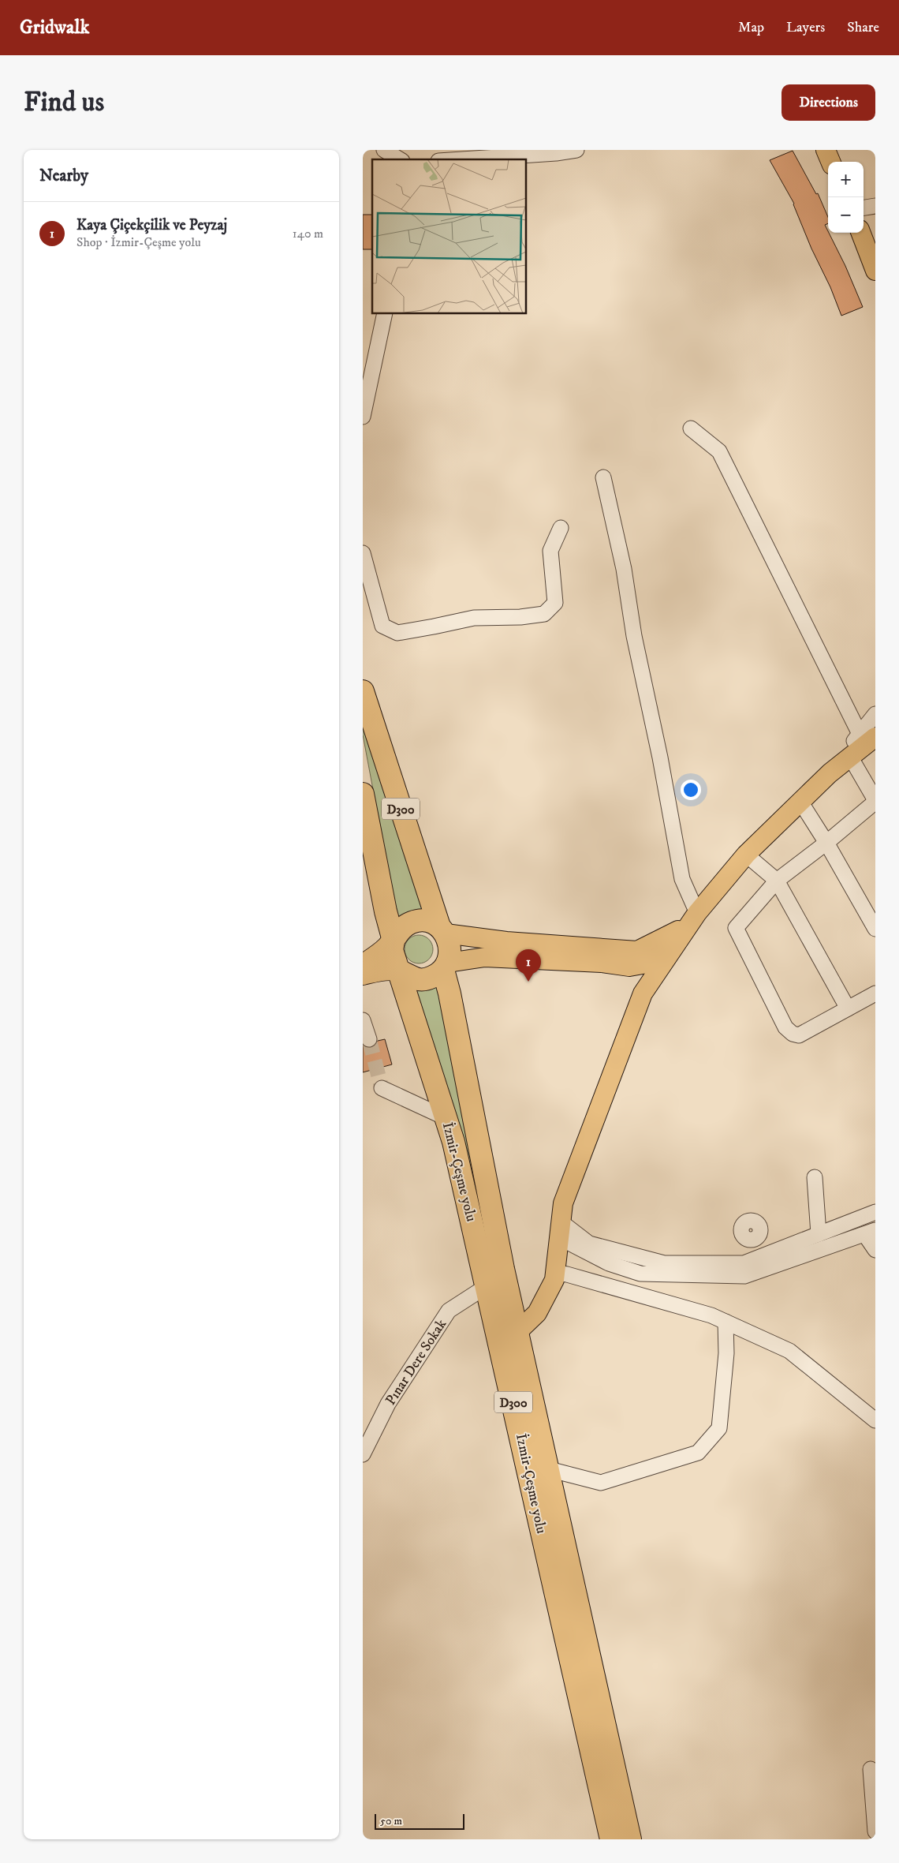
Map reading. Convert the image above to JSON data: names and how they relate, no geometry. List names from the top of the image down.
{
  "streets": {
    "highway": ["D300", "İzmir-Çeşme yolu"],
    "street": ["Pınar Dere Sokak"]
  },
  "crossings": [
    ["D300", "İzmir-Çeşme yolu"],
    ["İzmir-Çeşme yolu", "Pınar Dere Sokak"]
  ],
  "scale_bar": "50 m",
  "page": {
    "header": "Gridwalk",
    "nav": ["Map", "Layers", "Share"],
    "buttons": "Directions",
    "title": "Find us",
    "heading": "Nearby",
    "map_buttons": ["+", "−"],
    "list": [
      {
        "mark": "1",
        "name": "Kaya Çiçekçilik ve Peyzaj",
        "note": "Shop · İzmir-Çeşme yolu",
        "value": "140 m"
      }
    ],
    "pins": "1",
    "scale": "50 m"
  }
}
